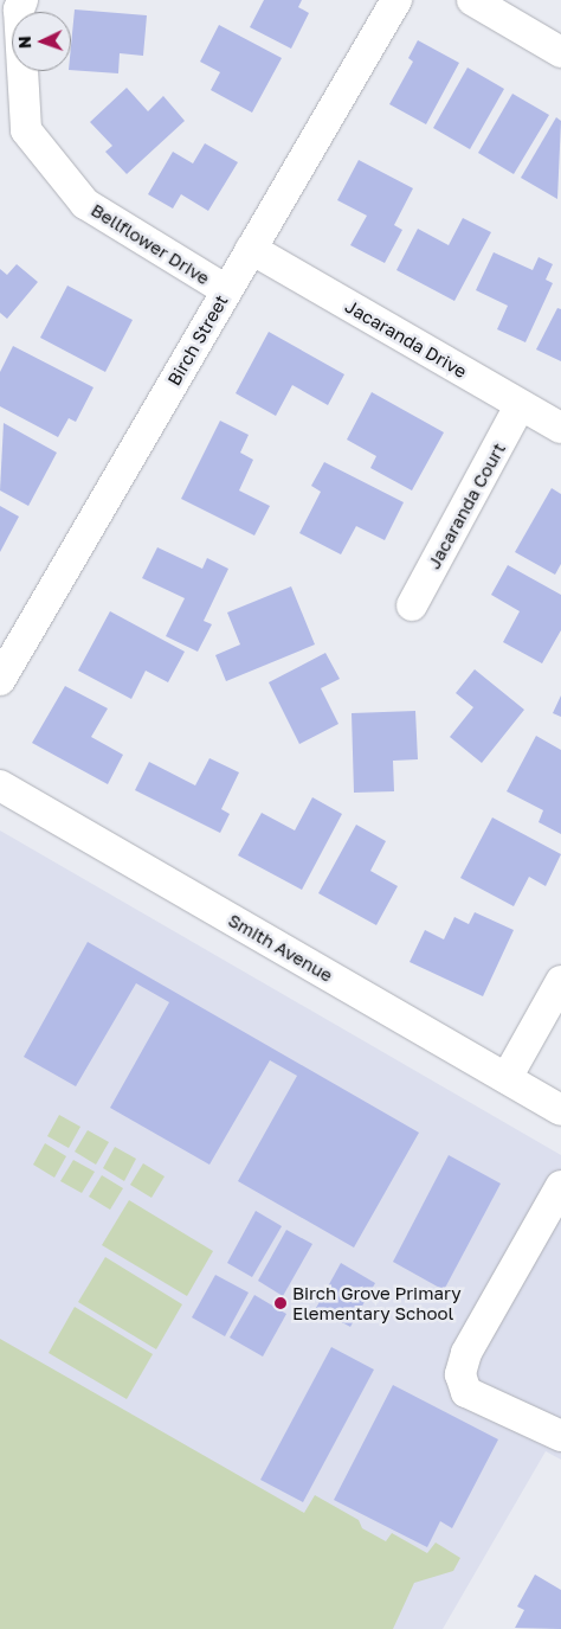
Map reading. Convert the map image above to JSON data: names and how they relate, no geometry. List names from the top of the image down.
{
  "streets": {
    "street": [
      "Bellflower Drive",
      "Jacaranda Drive",
      "Birch Street",
      "Jacaranda Court",
      "Smith Avenue"
    ]
  },
  "crossings": [
    ["Bellflower Drive", "Birch Street"],
    ["Jacaranda Drive", "Birch Street"],
    ["Jacaranda Drive", "Jacaranda Court"]
  ],
  "places": ["Birch Grove Primary Elementary School"],
  "north": "left"
}
